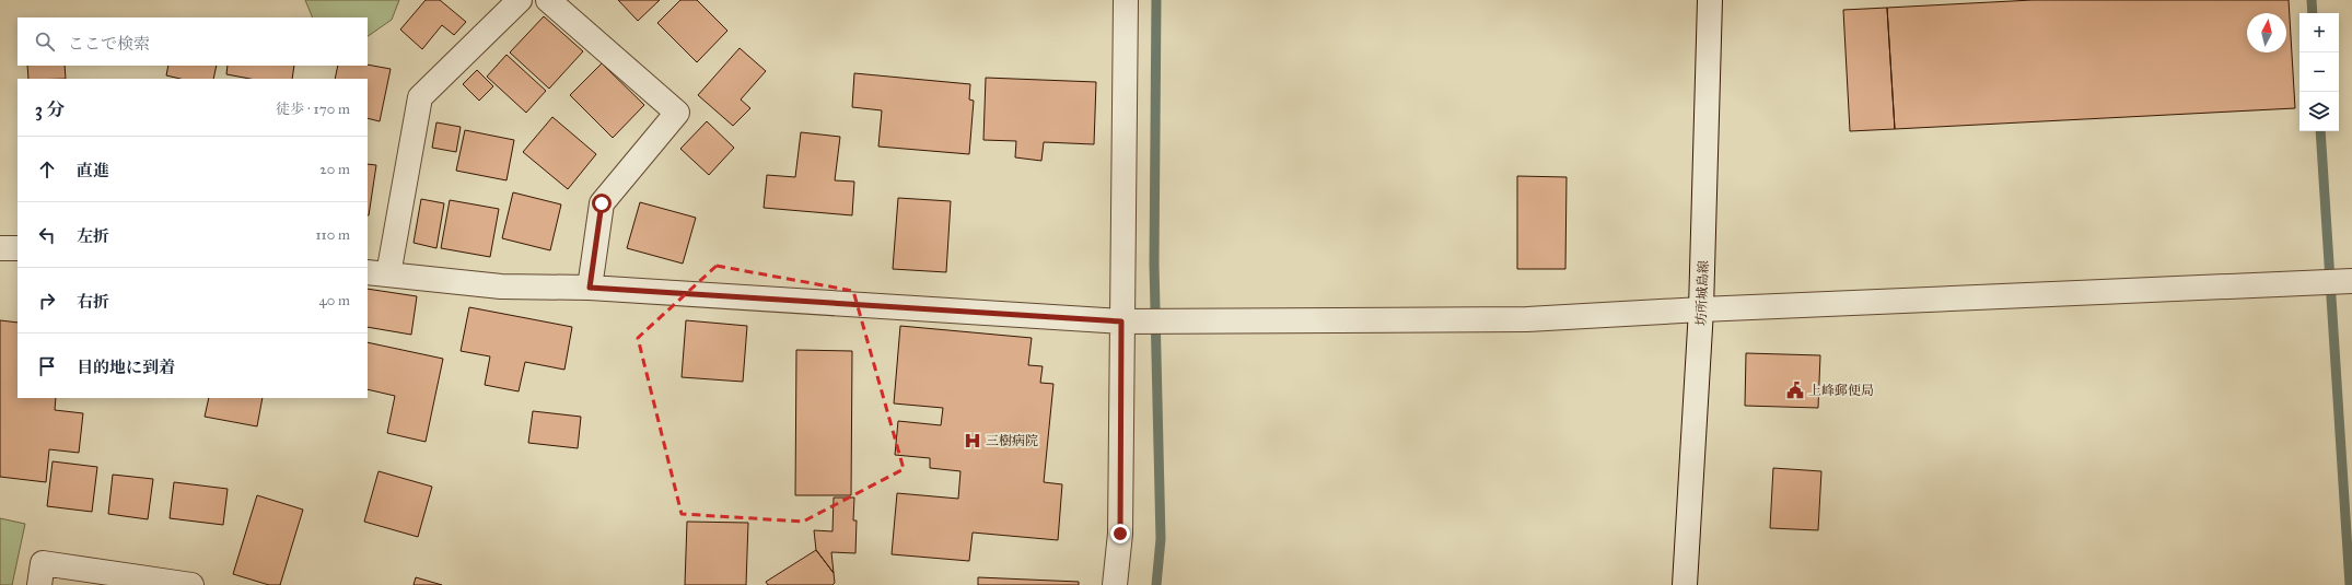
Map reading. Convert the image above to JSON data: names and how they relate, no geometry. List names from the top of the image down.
{
  "streets": {
    "street": ["坊所城島線"]
  },
  "places": {
    "public building": ["上峰郵便局"],
    "hospital": ["三樹病院"]
  },
  "north": "top",
  "page": {
    "map_buttons": ["+", "−"],
    "search": "ここで検索",
    "heading": ["3 分", "徒歩 · 170 m"],
    "list": [
      ["直進", "20 m"],
      ["左折", "110 m"],
      ["右折", "40 m"],
      "目的地に到着"
    ]
  }
}
